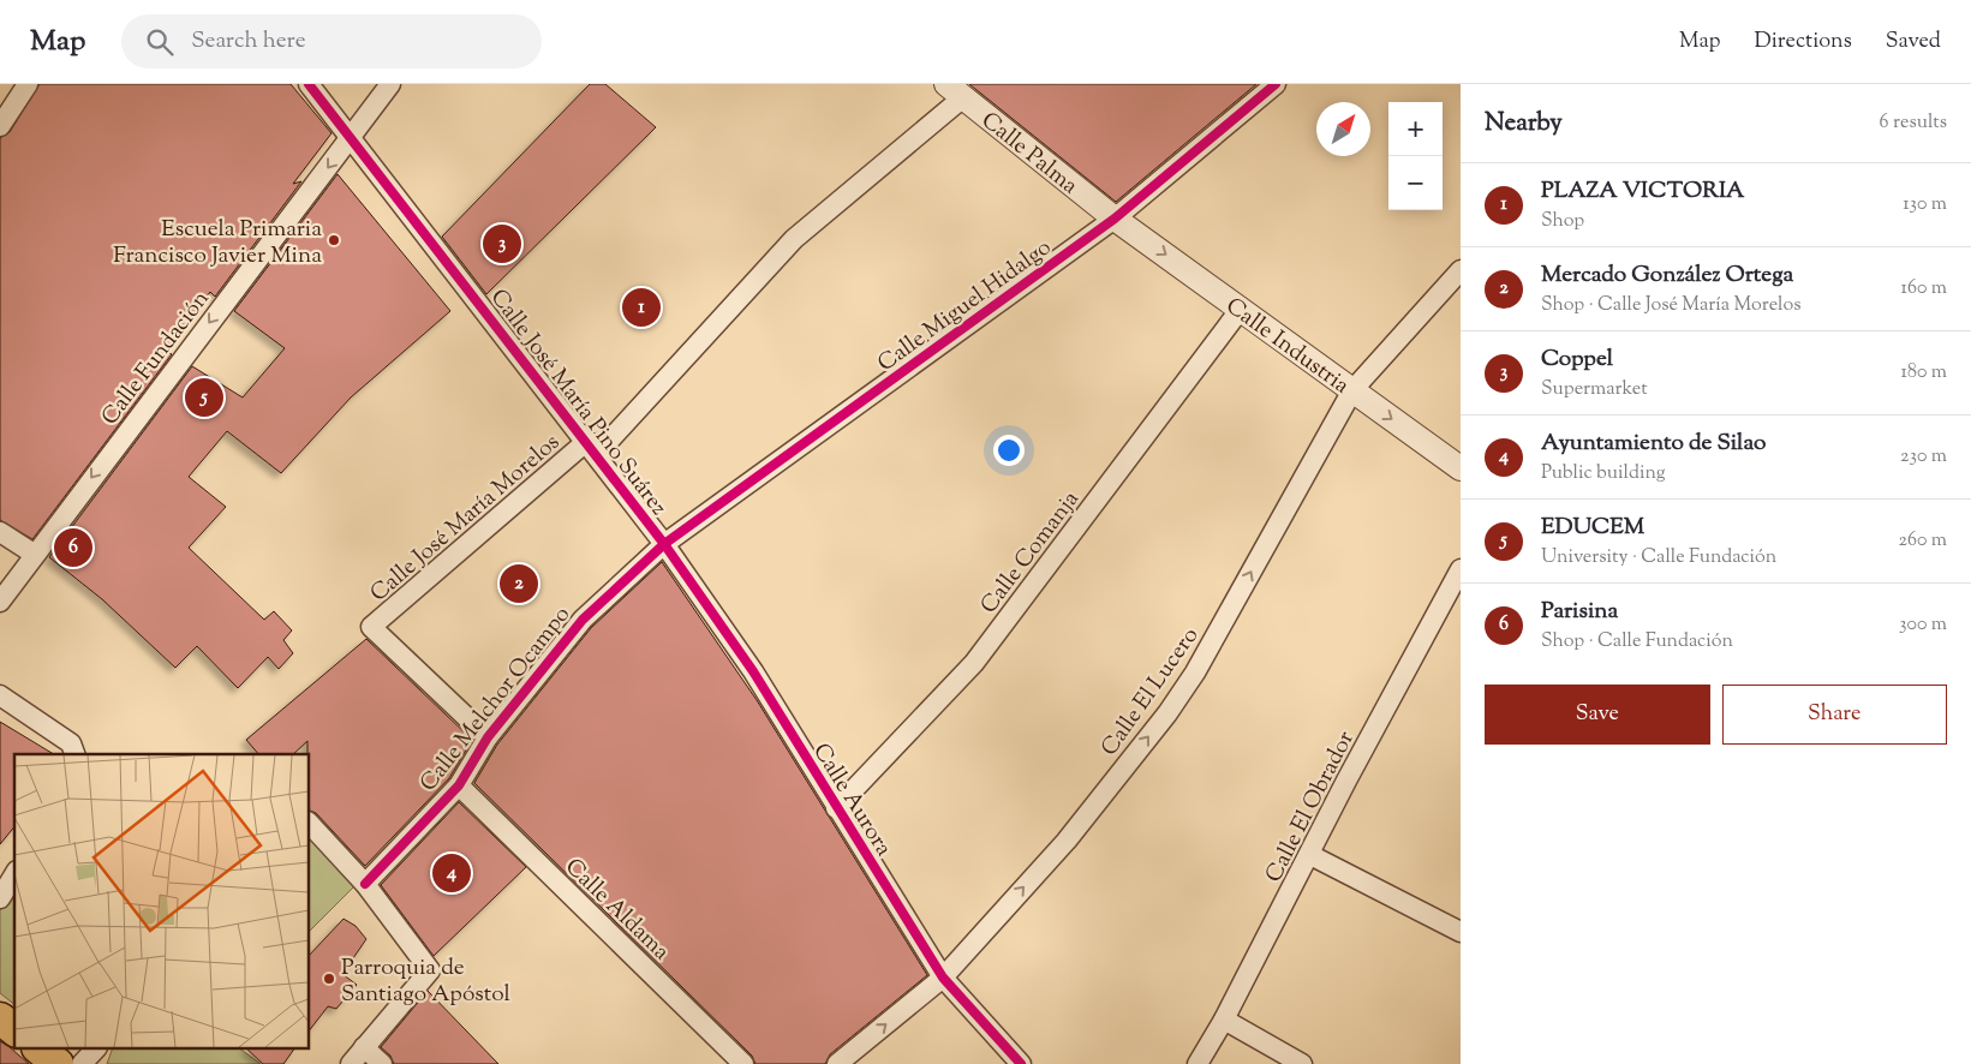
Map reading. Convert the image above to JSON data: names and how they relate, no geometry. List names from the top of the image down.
{
  "streets": {
    "street": [
      "Calle Palma",
      "Calle Miguel Hidalgo",
      "Calle Industria",
      "Calle Fundación",
      "Calle José María Pino Suárez",
      "Calle José María Morelos",
      "Calle Comanja",
      "Calle El Lucero",
      "Calle Melchor Ocampo",
      "Calle Aurora",
      "Calle El Obrador",
      "Calle Aldama"
    ]
  },
  "crossings": [
    ["Calle Palma", "Calle Miguel Hidalgo"],
    ["Calle Palma", "Calle Industria"],
    ["Calle Palma", "Calle José María Morelos"],
    ["Calle Miguel Hidalgo", "Calle Industria"],
    ["Calle Miguel Hidalgo", "Calle José María Pino Suárez"],
    ["Calle Miguel Hidalgo", "Calle Melchor Ocampo"],
    ["Calle Miguel Hidalgo", "Calle Aurora"],
    ["Calle Industria", "Calle Comanja"],
    ["Calle Industria", "Calle El Lucero"],
    ["Calle Fundación", "Calle José María Pino Suárez"],
    ["Calle José María Pino Suárez", "Calle José María Morelos"],
    ["Calle José María Pino Suárez", "Calle Melchor Ocampo"],
    ["Calle José María Pino Suárez", "Calle Aurora"],
    ["Calle José María Morelos", "Calle Melchor Ocampo"],
    ["Calle Comanja", "Calle Aurora"],
    ["Calle El Lucero", "Calle Aurora"],
    ["Calle Melchor Ocampo", "Calle Aurora"],
    ["Calle Melchor Ocampo", "Calle Aldama"]
  ],
  "one_way": ["Calle Industria", "Calle Fundación", "Calle El Lucero"],
  "places": ["Escuela Primaria Francisco Javier Mina", "Parroquia de Santiago Apóstol"],
  "north": "top right",
  "page": {
    "header": "Map",
    "search": "Search here",
    "nav": ["Map", "Directions", "Saved"],
    "heading": ["Nearby", "6 results"],
    "map_buttons": ["+", "−"],
    "list": [
      {
        "mark": "1",
        "name": "PLAZA VICTORIA",
        "note": "Shop",
        "value": "130 m"
      },
      {
        "mark": "2",
        "name": "Mercado González Ortega",
        "note": "Shop · Calle José María Morelos",
        "value": "160 m"
      },
      {
        "mark": "3",
        "name": "Coppel",
        "note": "Supermarket",
        "value": "180 m"
      },
      {
        "mark": "4",
        "name": "Ayuntamiento de Silao",
        "note": "Public building",
        "value": "230 m"
      },
      {
        "mark": "5",
        "name": "EDUCEM",
        "note": "University · Calle Fundación",
        "value": "260 m"
      },
      {
        "mark": "6",
        "name": "Parisina",
        "note": "Shop · Calle Fundación",
        "value": "300 m"
      }
    ],
    "pins": [
      "3",
      "1",
      "5",
      "6",
      "2",
      "4"
    ],
    "buttons": ["Save", "Share"]
  }
}
